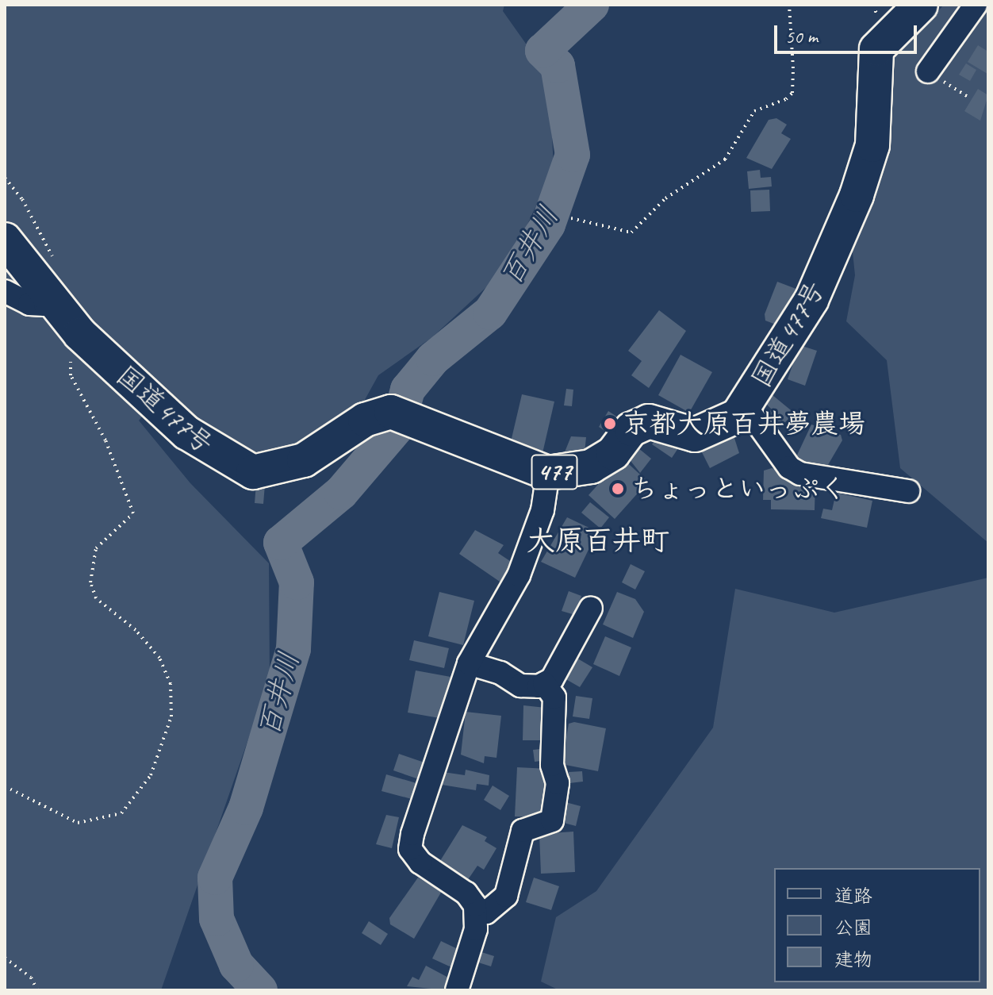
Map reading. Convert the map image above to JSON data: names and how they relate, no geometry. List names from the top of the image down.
{
  "streets": {
    "highway": ["国道477号", "477"]
  },
  "districts": ["大原百井町"],
  "water": ["百井川"],
  "places": ["京都大原百井夢農場", "ちょっといっぷく"],
  "legend": ["道路", "公園", "建物"],
  "scale_bar": "50 m"
}
